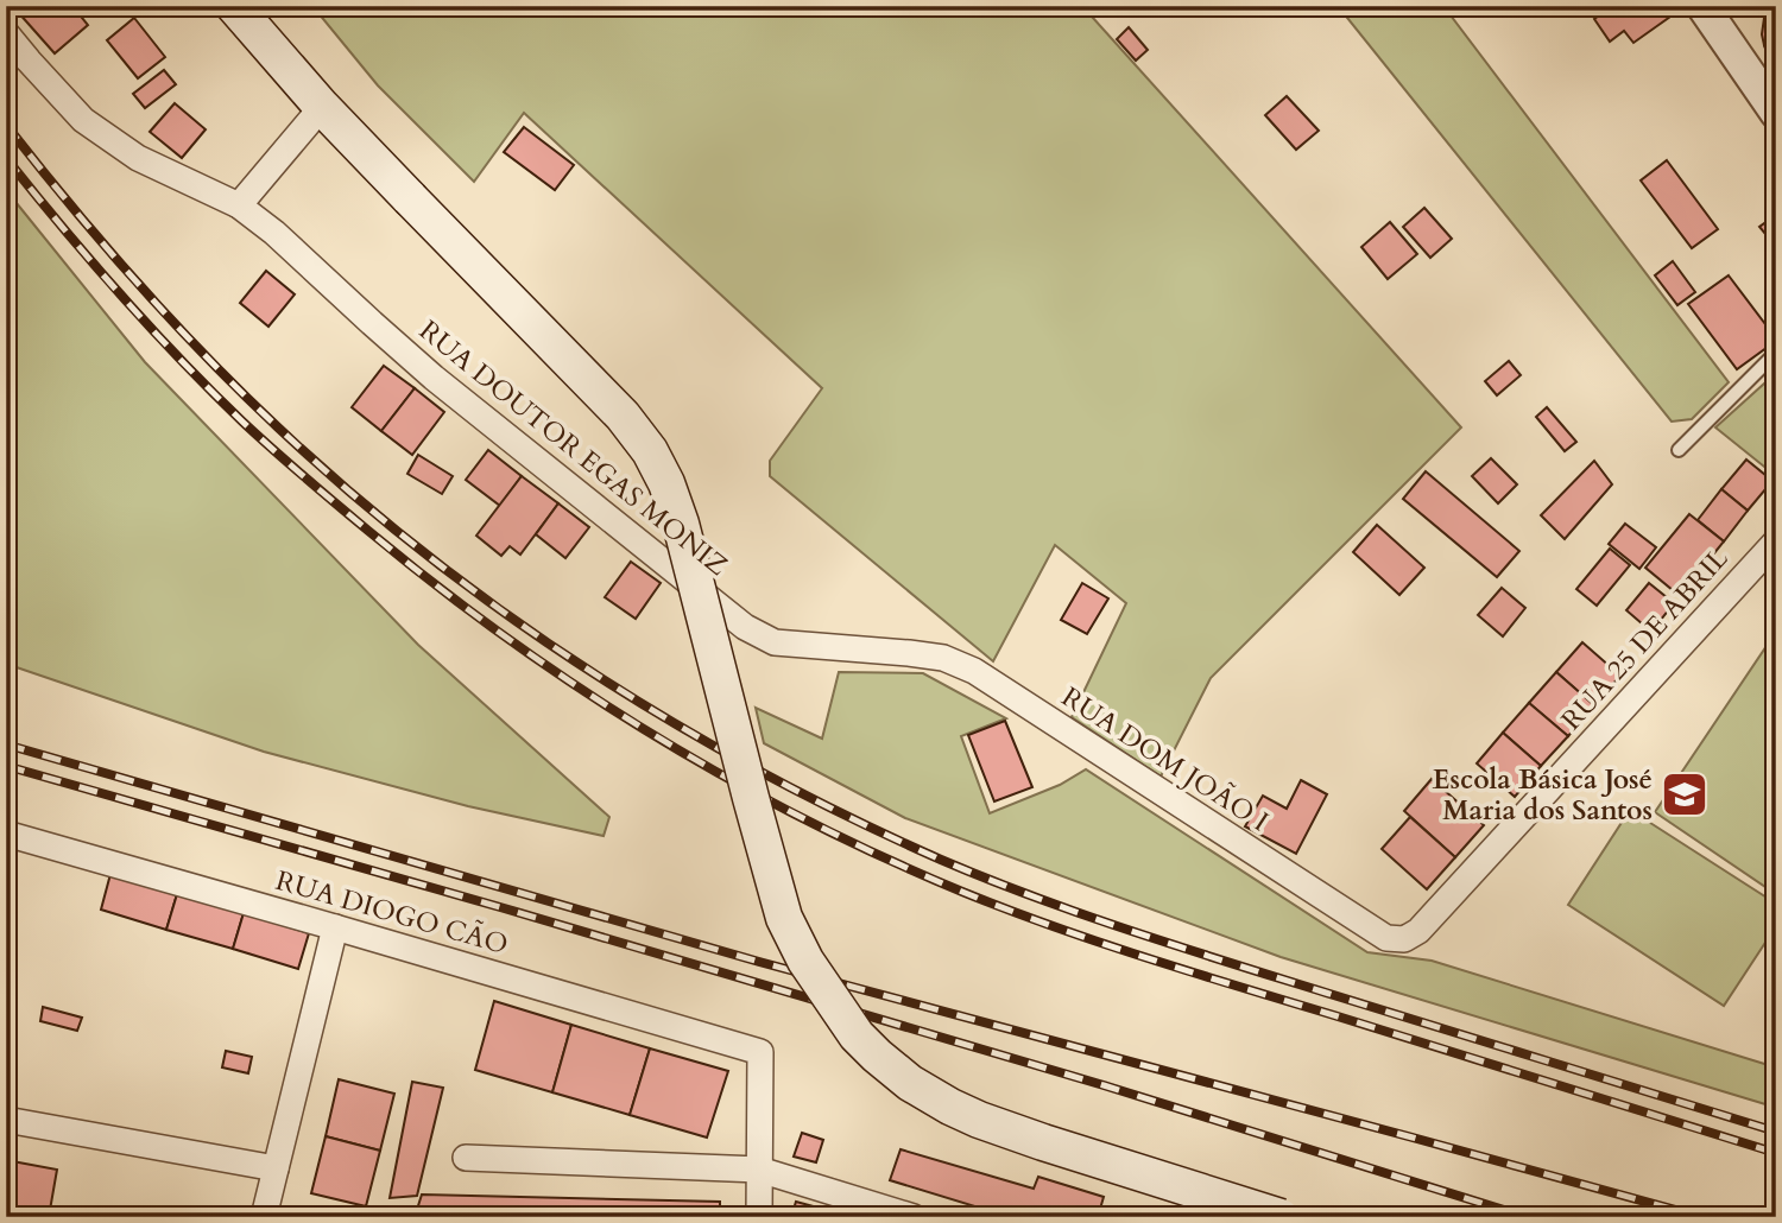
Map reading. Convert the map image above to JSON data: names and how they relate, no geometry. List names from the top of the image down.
{
  "streets": {
    "street": [
      "RUA DOUTOR EGAS MONIZ",
      "RUA 25 DE ABRIL",
      "RUA DOM JOÃO I",
      "RUA DIOGO CÃO"
    ]
  },
  "crossings": [
    ["RUA DOUTOR EGAS MONIZ", "RUA DOM JOÃO I"],
    ["RUA 25 DE ABRIL", "RUA DOM JOÃO I"]
  ],
  "places": {
    "school or university": ["Escola Básica José Maria dos Santos"]
  }
}
